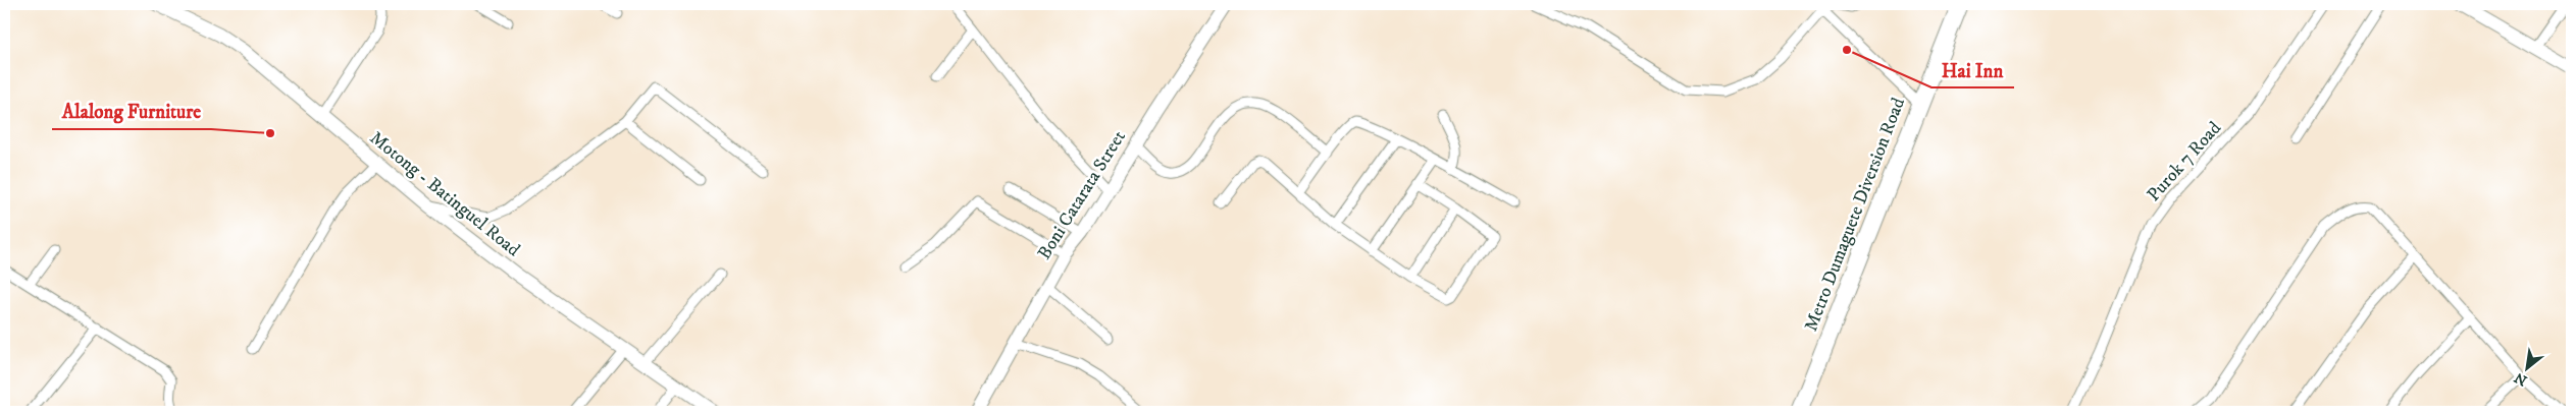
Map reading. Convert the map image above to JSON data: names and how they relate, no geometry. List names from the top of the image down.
{
  "streets": {
    "highway": ["Metro Dumaguete Diversion Road"],
    "street": ["Purok 7 Road", "Motong - Batinguel Road", "Boni Catarata Street"]
  },
  "places": ["Hai Inn", "Alalong Furniture"],
  "north": "bottom left"
}
